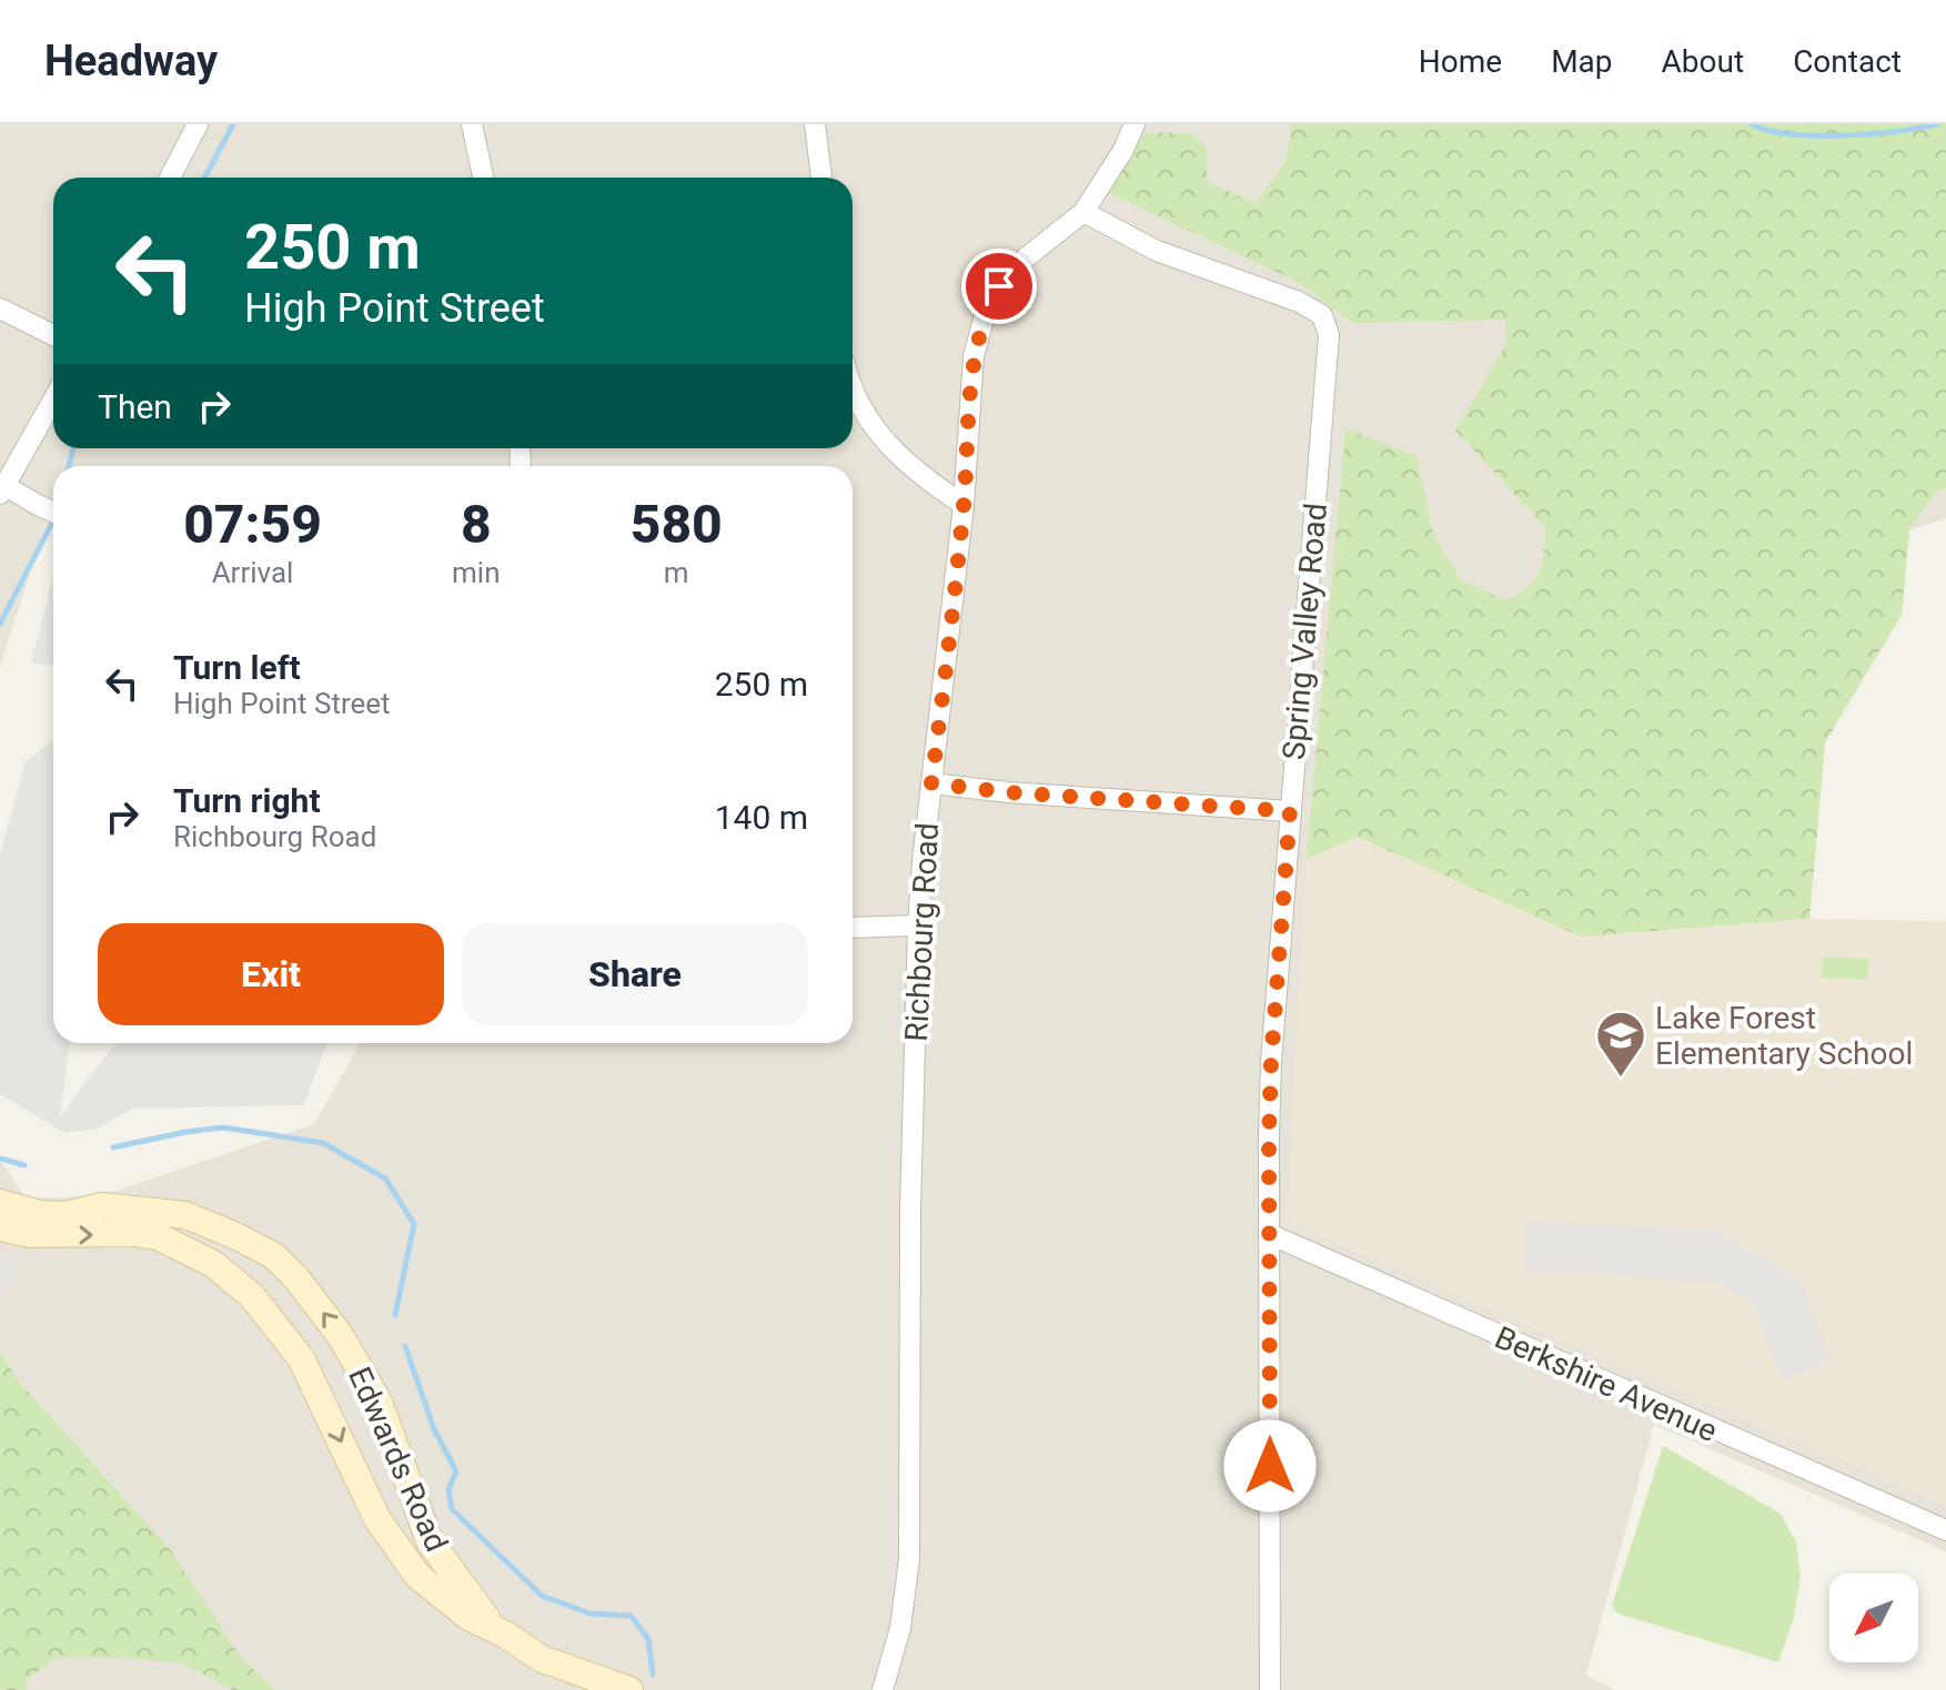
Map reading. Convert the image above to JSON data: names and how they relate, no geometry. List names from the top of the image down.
{
  "streets": {
    "street": [
      "Spring Valley Road",
      "Richbourg Road",
      "Berkshire Avenue",
      "Edwards Road"
    ]
  },
  "crossings": [
    ["Spring Valley Road", "Richbourg Road"],
    ["Spring Valley Road", "Berkshire Avenue"]
  ],
  "places": {
    "school or university": ["Lake Forest Elementary School"]
  },
  "north": "bottom left",
  "page": {
    "header": "Headway",
    "nav": [
      "Home",
      "Map",
      "About",
      "Contact"
    ],
    "turn": ["250 m", "High Point Street"],
    "then": "Then",
    "eta": [
      "07:59",
      "Arrival",
      "8",
      "min",
      "580",
      "m"
    ],
    "list": [
      {
        "name": "Turn left",
        "note": "High Point Street",
        "value": "250 m"
      },
      {
        "name": "Turn right",
        "note": "Richbourg Road",
        "value": "140 m"
      }
    ],
    "buttons": ["Exit", "Share"]
  }
}
